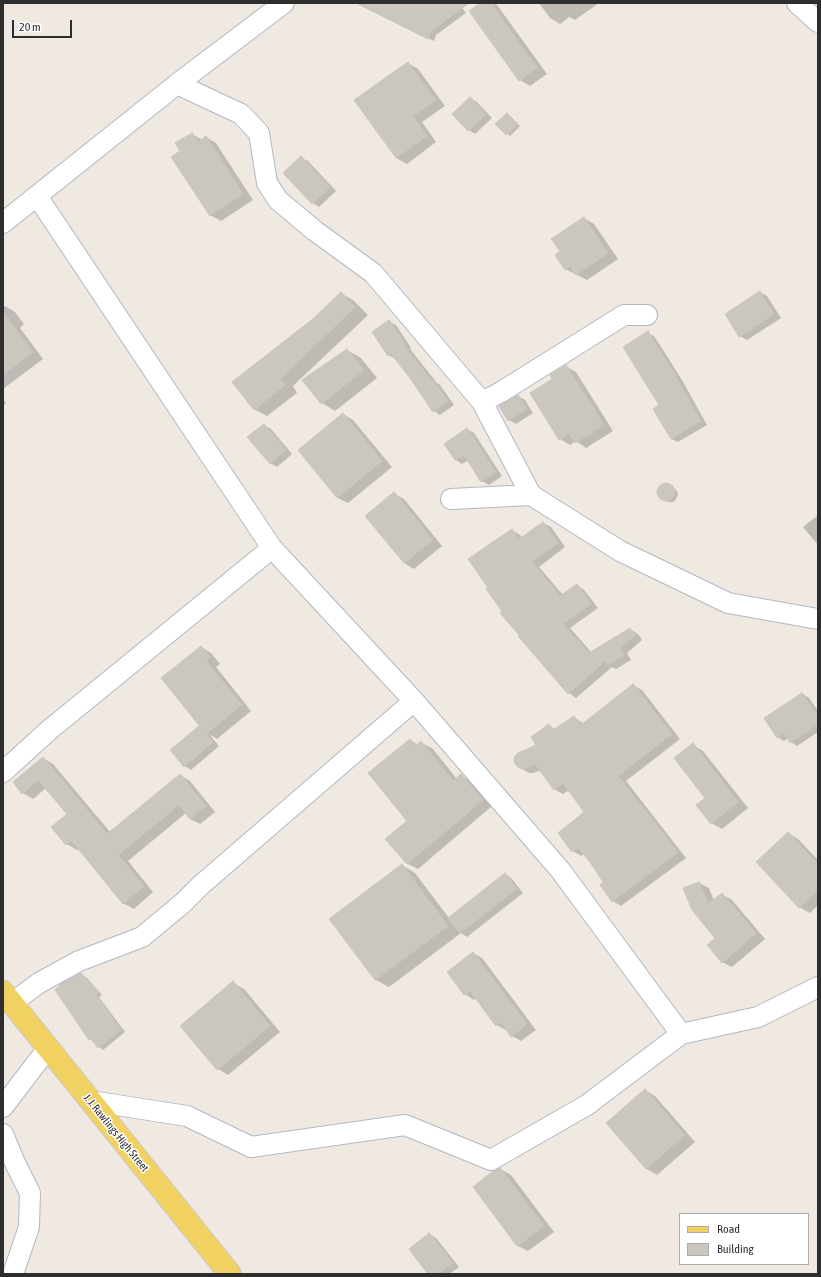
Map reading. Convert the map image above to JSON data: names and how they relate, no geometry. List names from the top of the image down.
{
  "streets": {
    "main road": ["J. J. Rawlings High Street"]
  },
  "legend": ["Road", "Building"],
  "scale_bar": "20 m"
}
